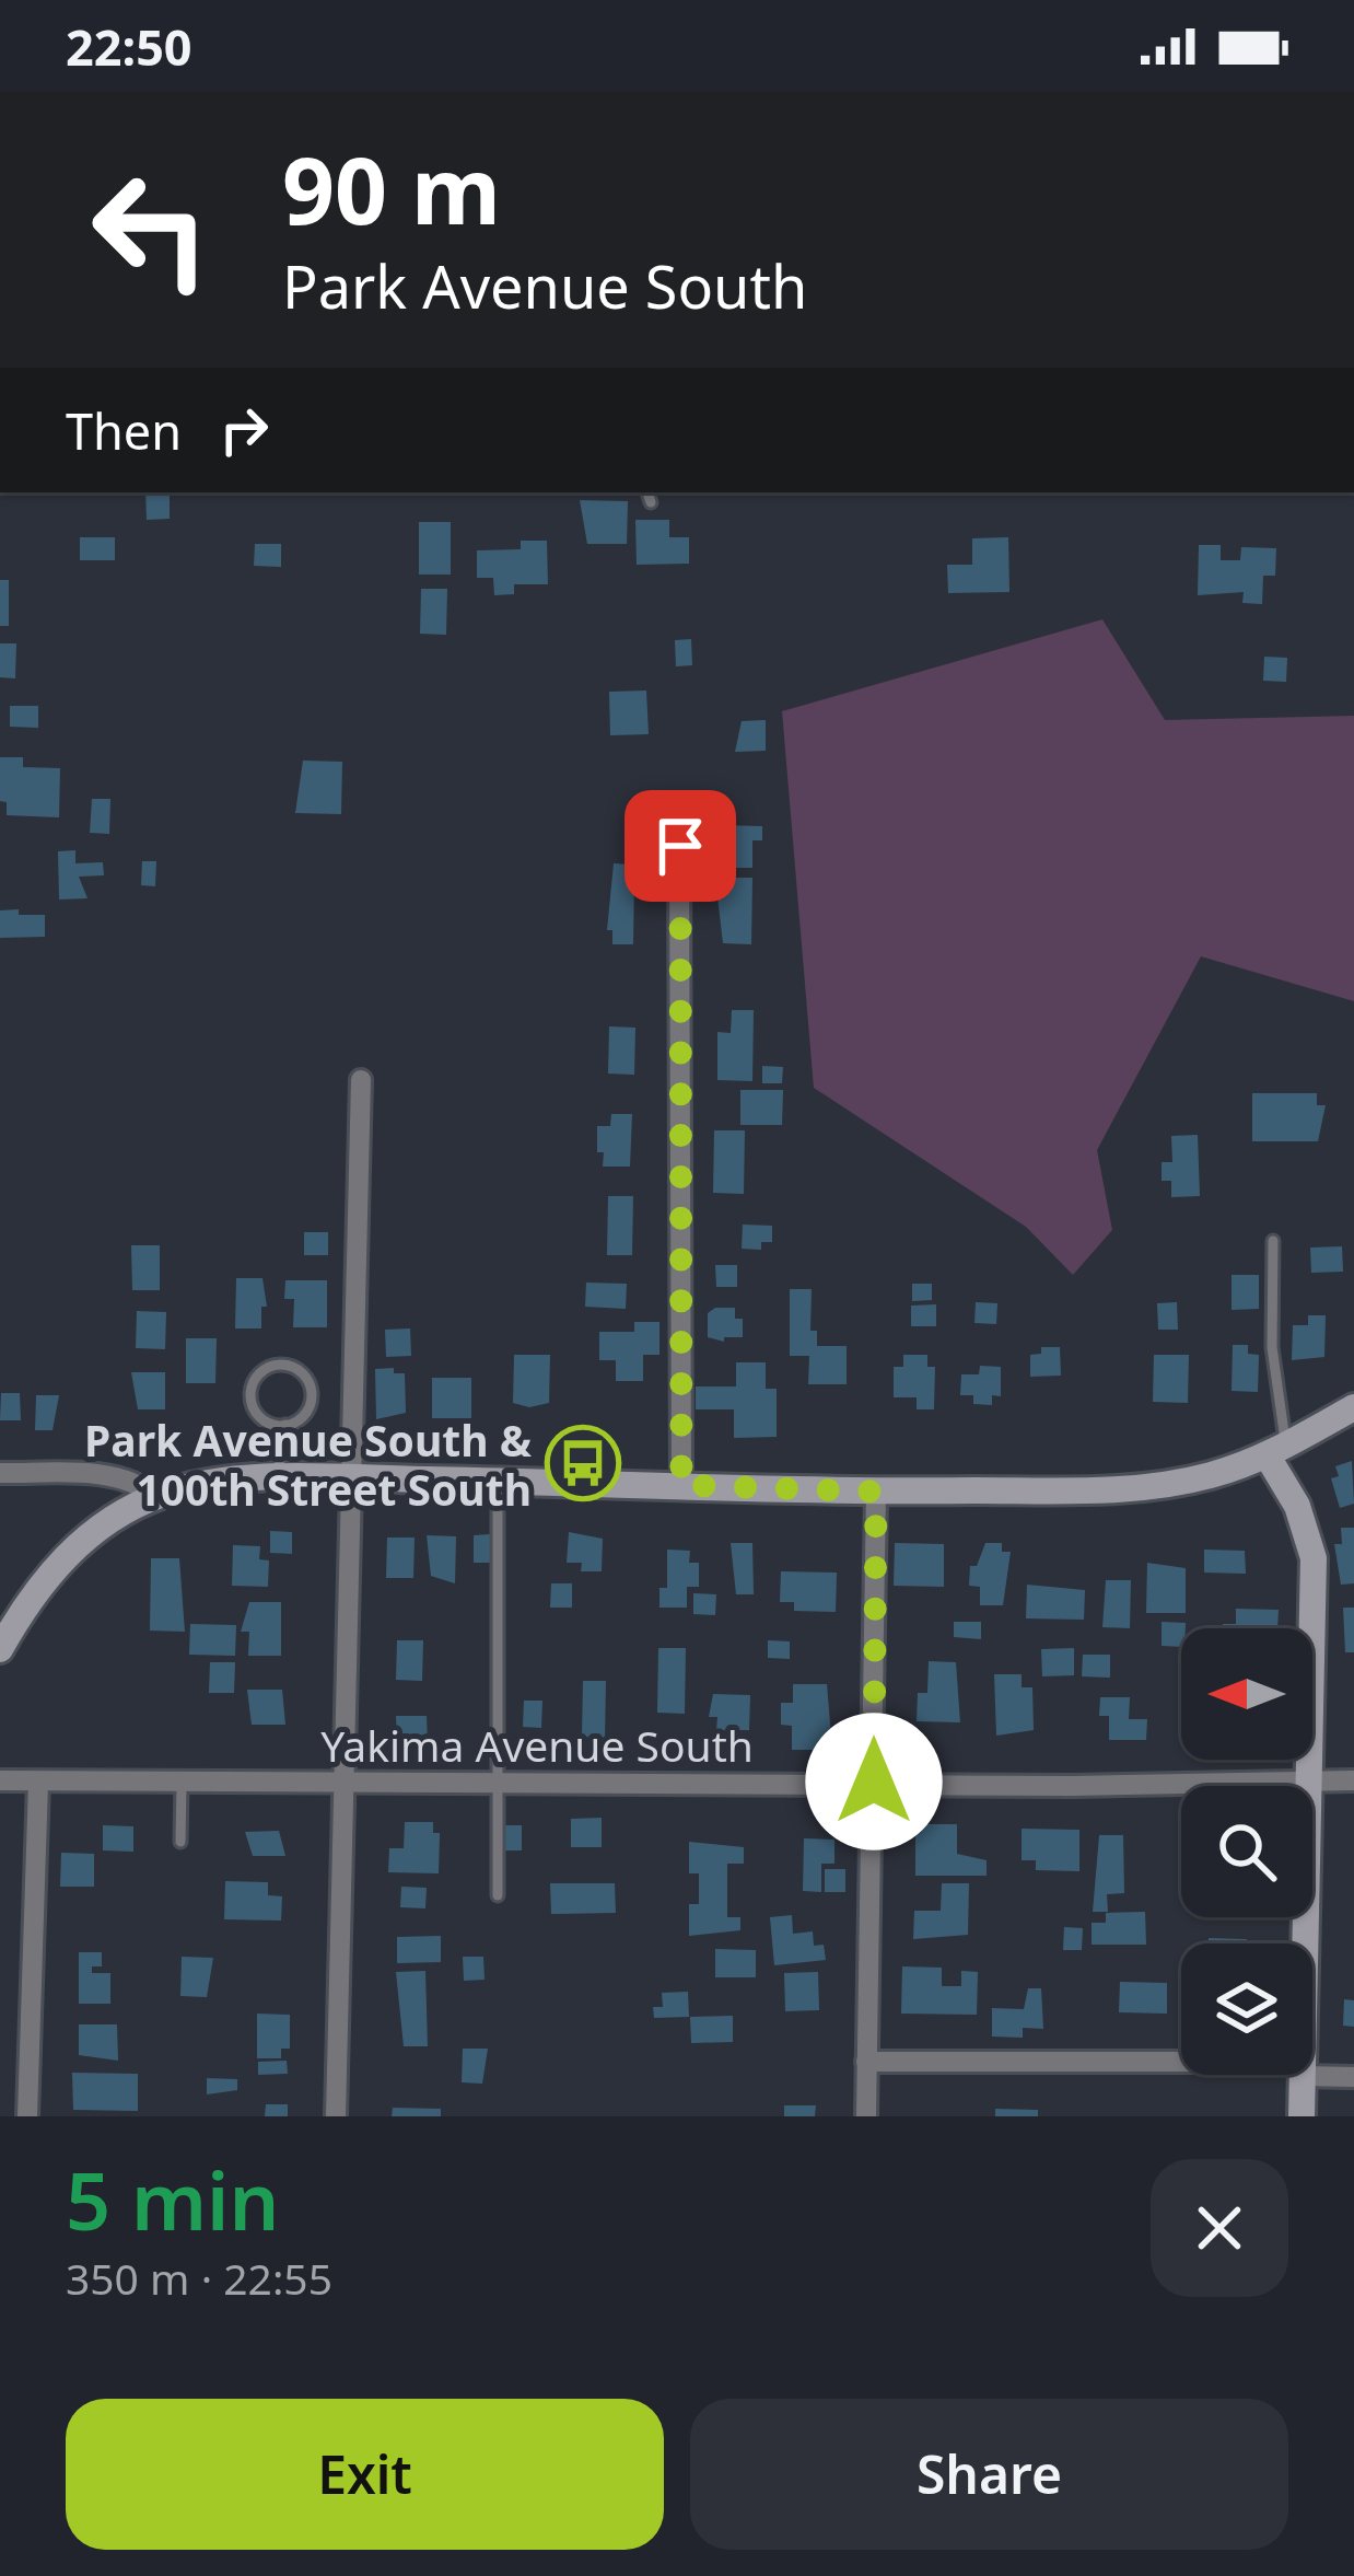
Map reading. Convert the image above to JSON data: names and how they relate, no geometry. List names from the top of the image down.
{
  "streets": {
    "street": ["Yakima Avenue South"]
  },
  "places": {
    "bus stop": ["Park Avenue South & 100th Street South"]
  },
  "north": "left",
  "page": {
    "status": "22:50",
    "turn": ["90 m", "Park Avenue South"],
    "then": "Then",
    "heading": ["5 min", "350 m · 22:55"],
    "buttons": ["Exit", "Share"]
  }
}
